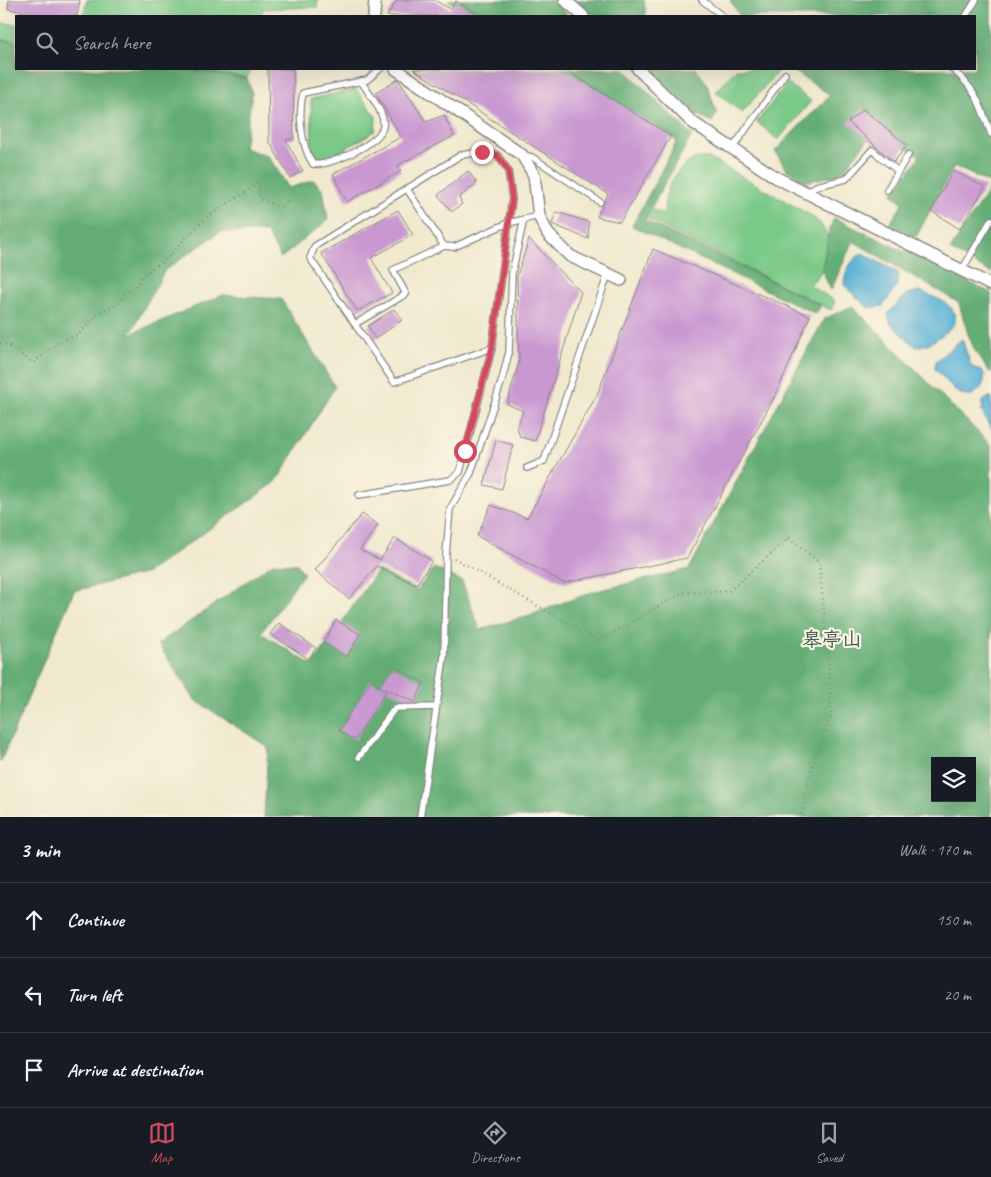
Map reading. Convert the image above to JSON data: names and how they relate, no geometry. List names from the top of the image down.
{
  "parks": ["皋亭山"],
  "page": {
    "search": "Search here",
    "heading": ["3 min", "Walk · 170 m"],
    "list": [
      ["Continue", "150 m"],
      ["Turn left", "20 m"],
      "Arrive at destination"
    ],
    "nav": ["Map", "Directions", "Saved"]
  }
}
